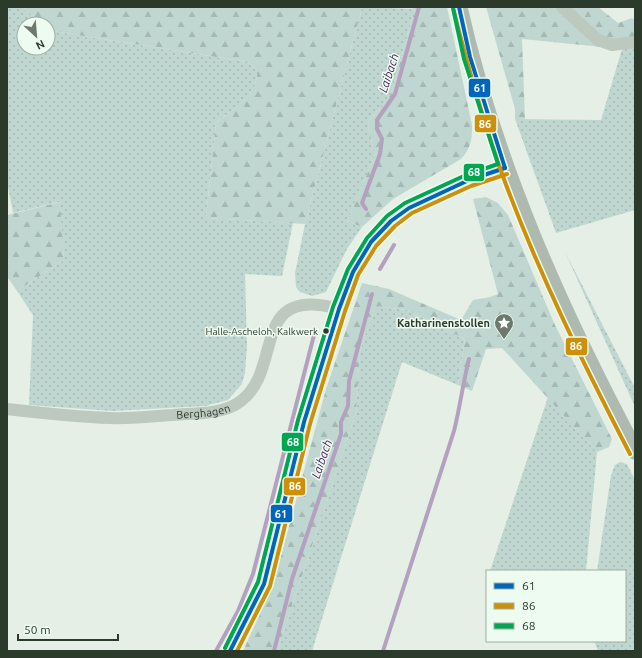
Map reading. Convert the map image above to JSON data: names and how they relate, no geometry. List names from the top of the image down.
{
  "streets": {
    "street": ["Berghagen"]
  },
  "water": ["Laibach"],
  "places": {
    "other": ["Halle-Ascheloh, Kalkwerk"],
    "place": ["Katharinenstollen"]
  },
  "lines": ["transit line 61", "transit line 86", "transit line 68"],
  "legend": ["61", "86", "68"],
  "scale_bar": "50 m",
  "north": "bottom right"
}
